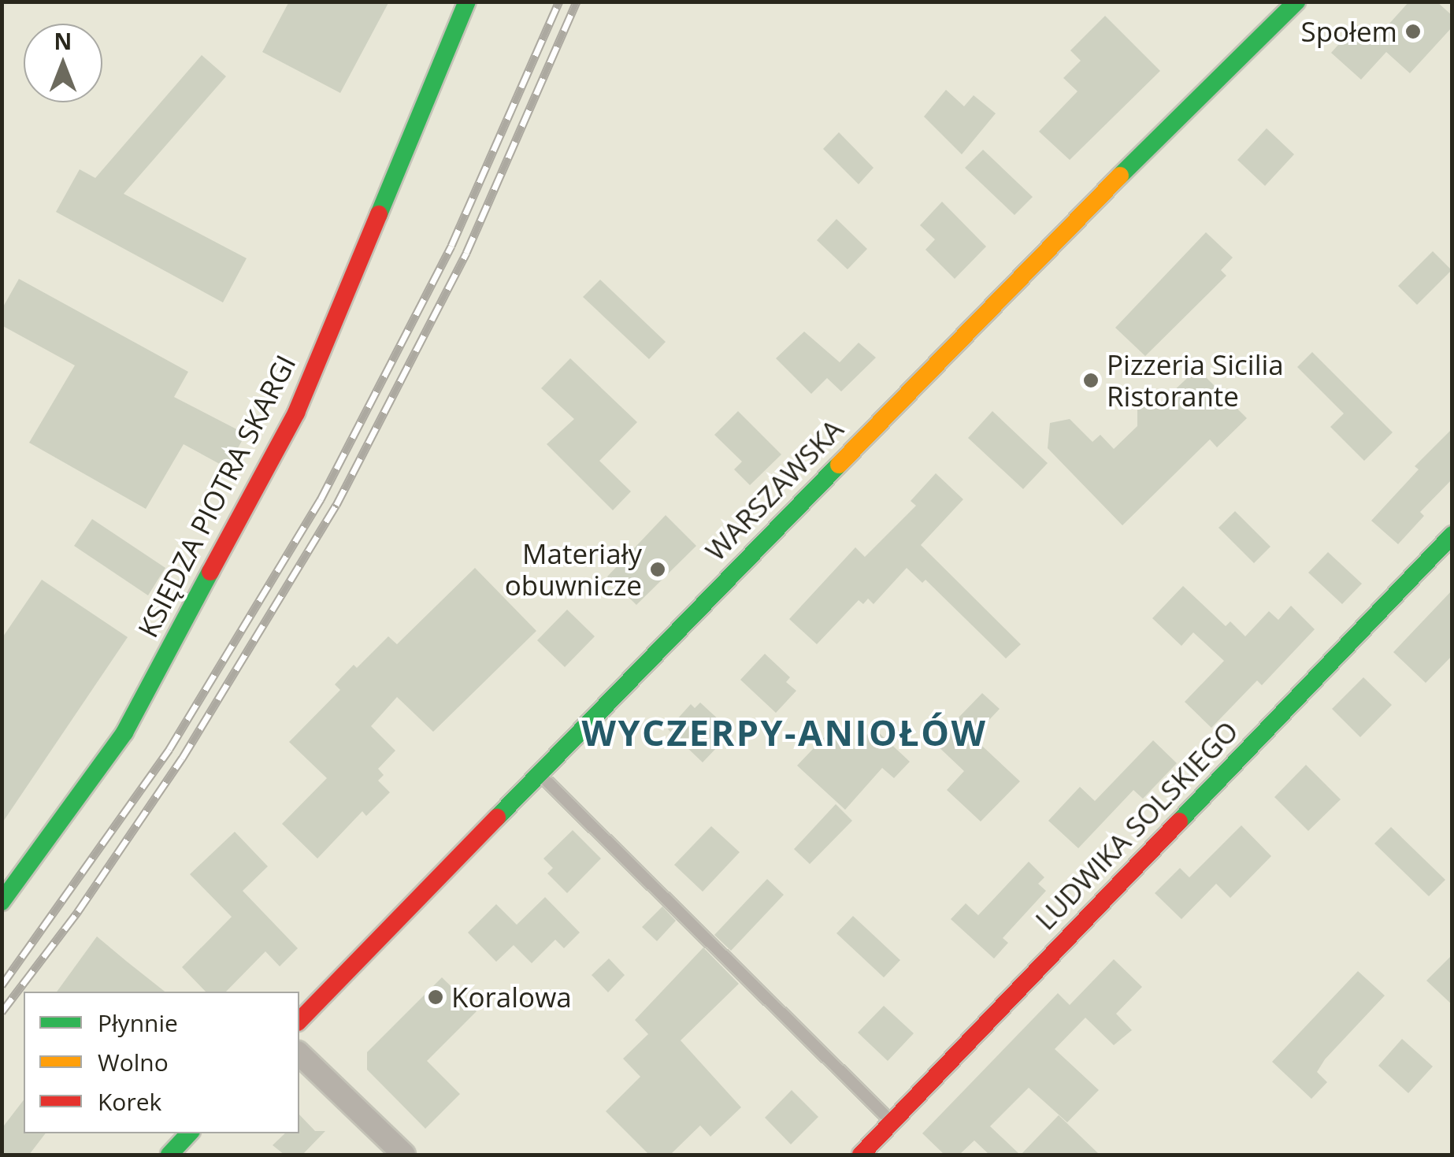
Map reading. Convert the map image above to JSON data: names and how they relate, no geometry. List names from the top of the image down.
{
  "streets": {
    "street": ["WARSZAWSKA", "KSIĘDZA PIOTRA SKARGI", "LUDWIKA SOLSKIEGO"]
  },
  "districts": ["WYCZERPY-ANIOŁÓW"],
  "places": [
    "Społem",
    "Pizzeria Sicilia Ristorante",
    "Materiały obuwnicze",
    "Koralowa"
  ],
  "legend": ["Płynnie", "Wolno", "Korek"],
  "north": "top"
}
